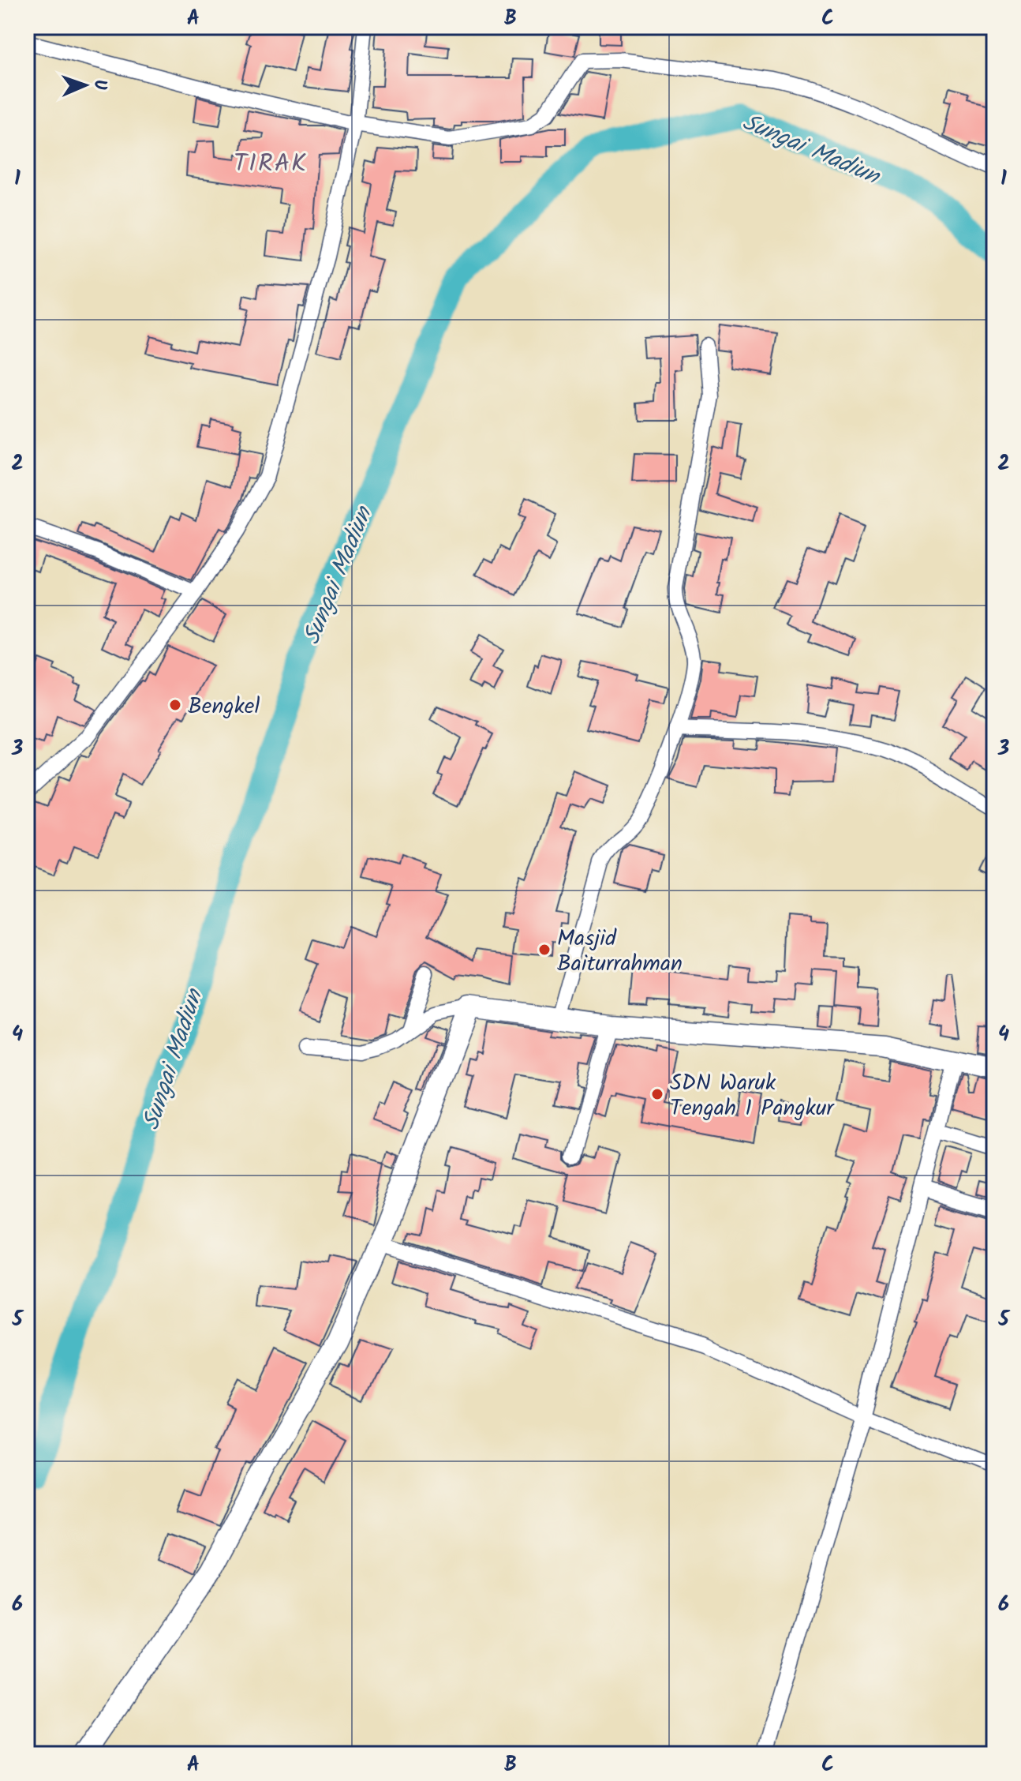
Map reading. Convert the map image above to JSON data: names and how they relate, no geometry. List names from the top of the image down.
{
  "districts": ["TIRAK"],
  "water": ["Sungai Madiun"],
  "places": ["Bengkel", "Masjid Baiturrahman", "SDN Waruk Tengah 1 Pangkur"],
  "north": "right",
  "grid": {
    "columns": ["A", "B", "C"],
    "rows": [
      "1",
      "2",
      "3",
      "4",
      "5",
      "6"
    ]
  }
}
